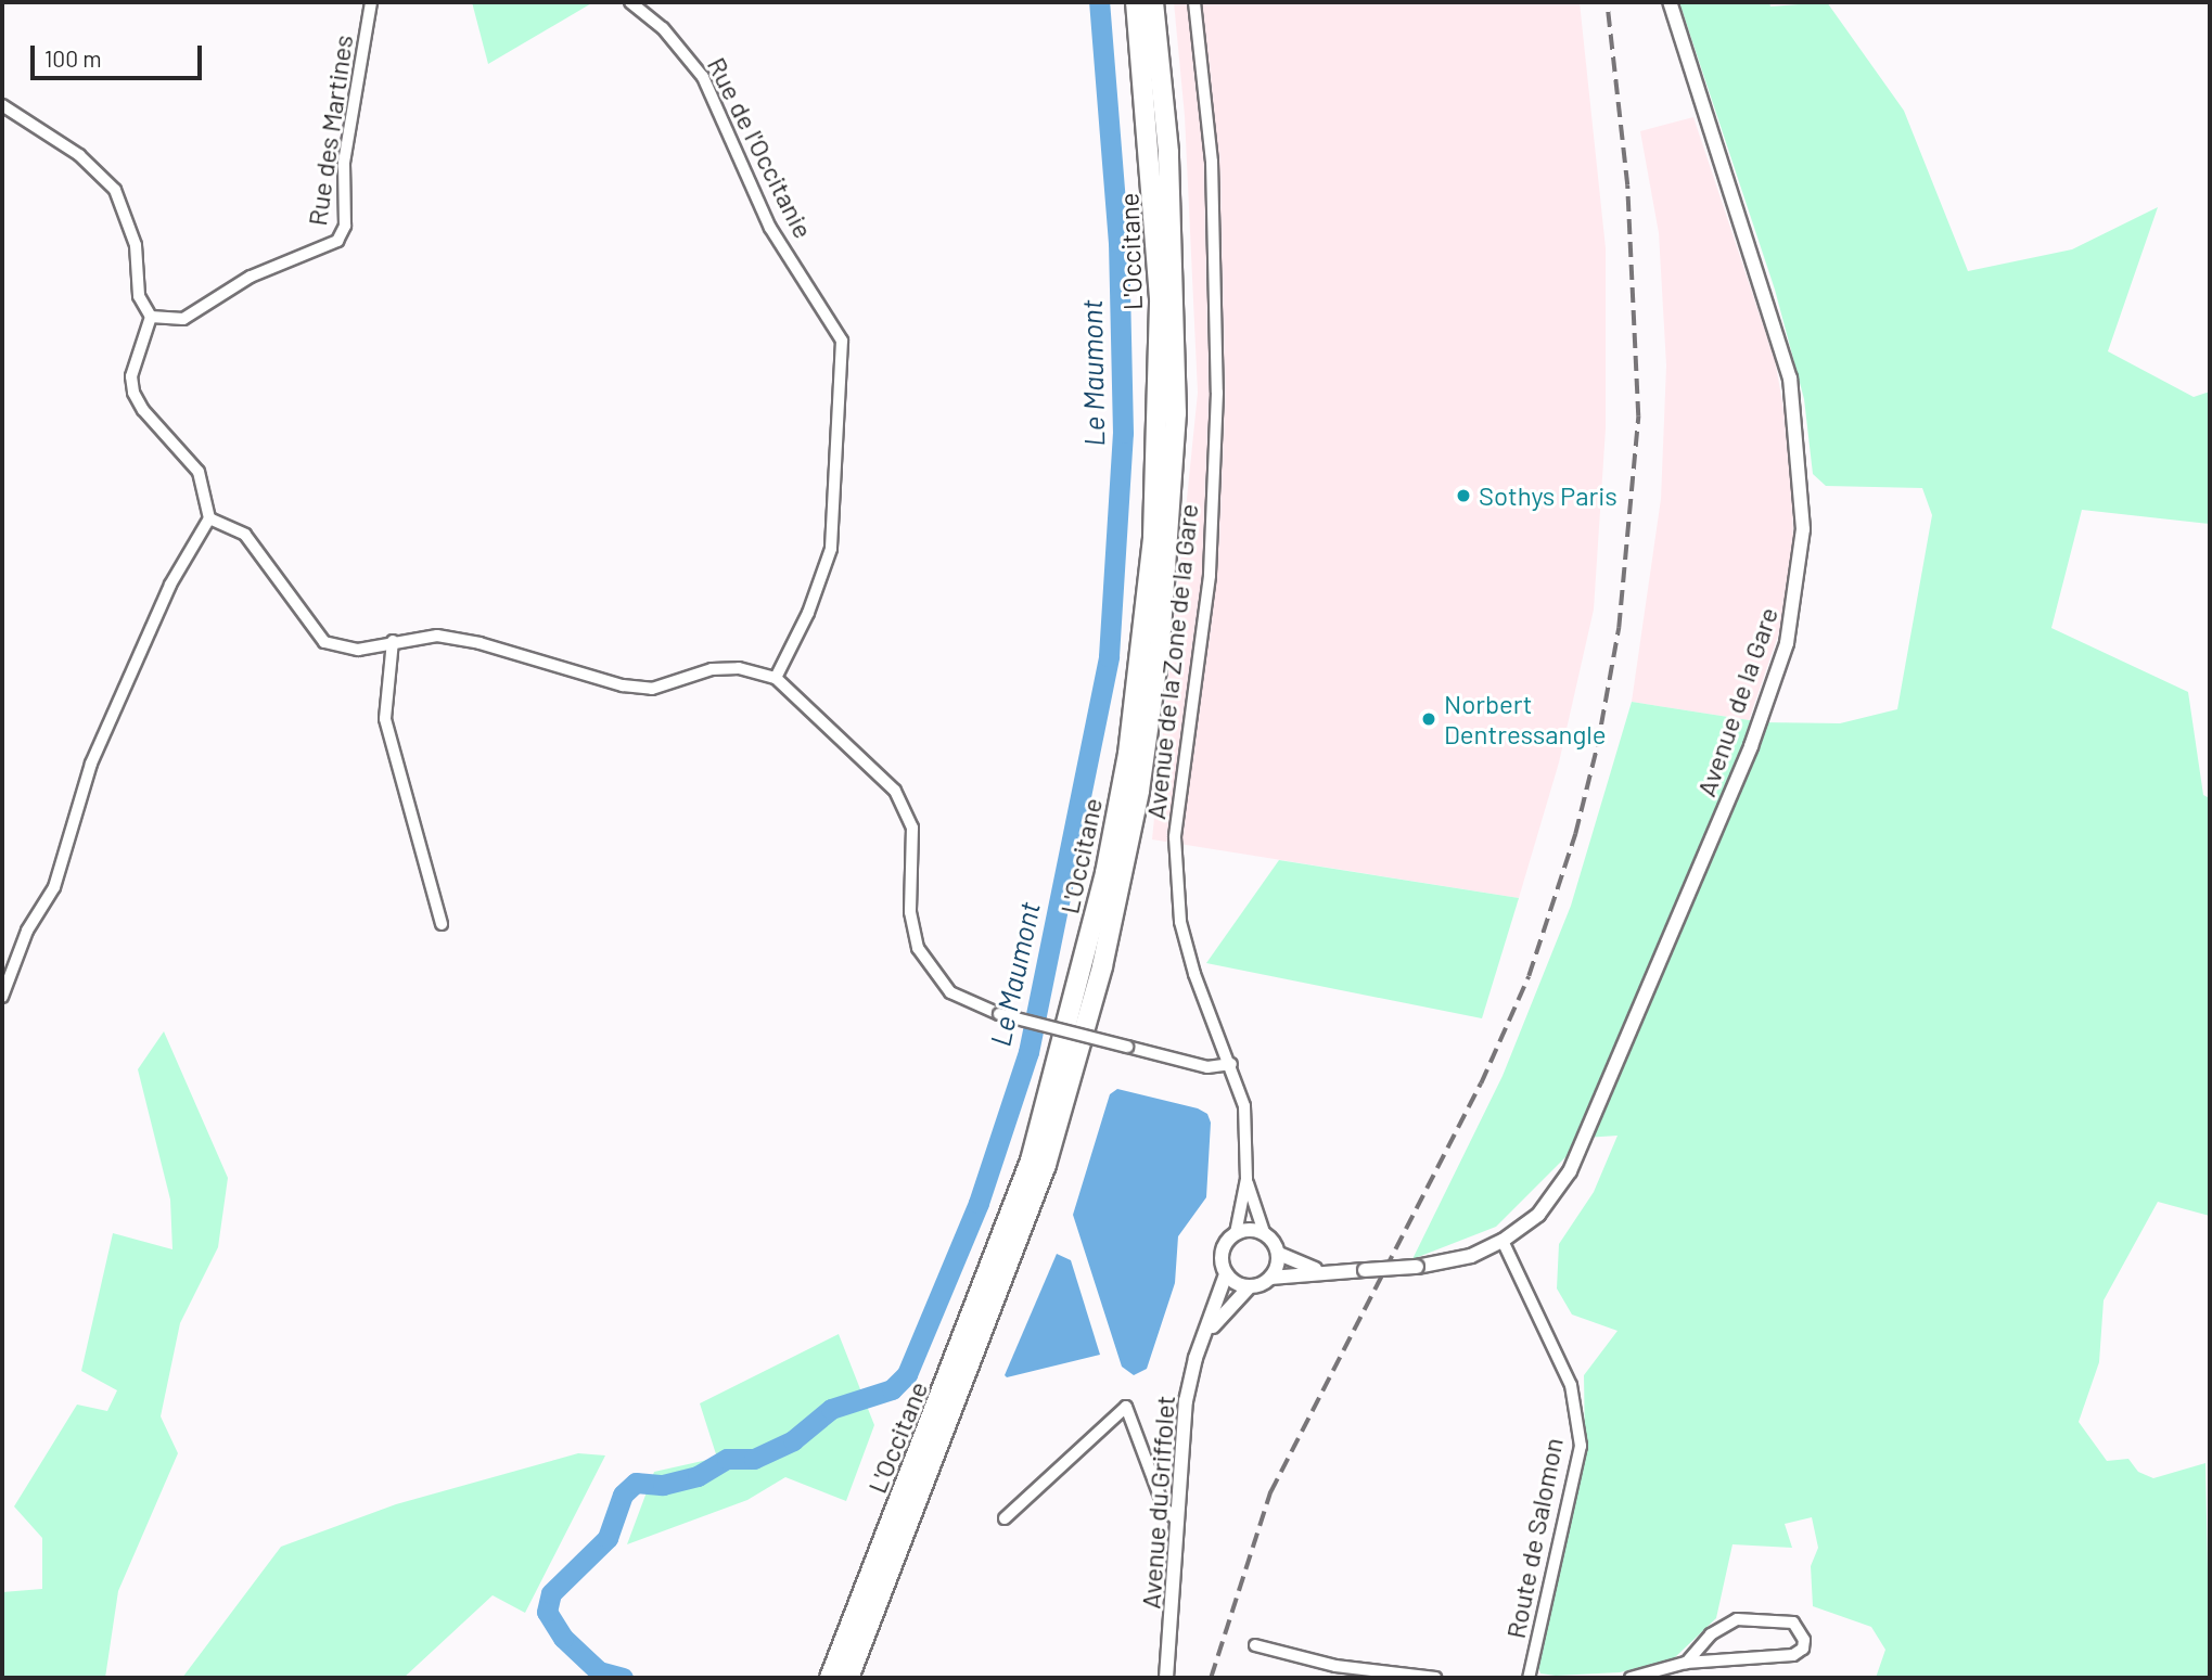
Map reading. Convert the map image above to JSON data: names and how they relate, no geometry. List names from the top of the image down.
{
  "streets": {
    "highway": ["L'Occitane"],
    "street": [
      "Rue des Martines",
      "Rue de l'Occitanie",
      "Avenue de la Zone de la Gare",
      "Avenue de la Gare",
      "Avenue du Griffolet",
      "Route de Salomon"
    ]
  },
  "crossings": [
    ["Avenue de la Zone de la Gare", "Avenue de la Gare"],
    ["Avenue de la Zone de la Gare", "Avenue du Griffolet"],
    ["Avenue de la Gare", "Avenue du Griffolet"],
    ["Avenue de la Gare", "Route de Salomon"]
  ],
  "water": ["Le Maumont"],
  "places": ["Sothys Paris", "Norbert Dentressangle"],
  "scale_bar": "100 m"
}
